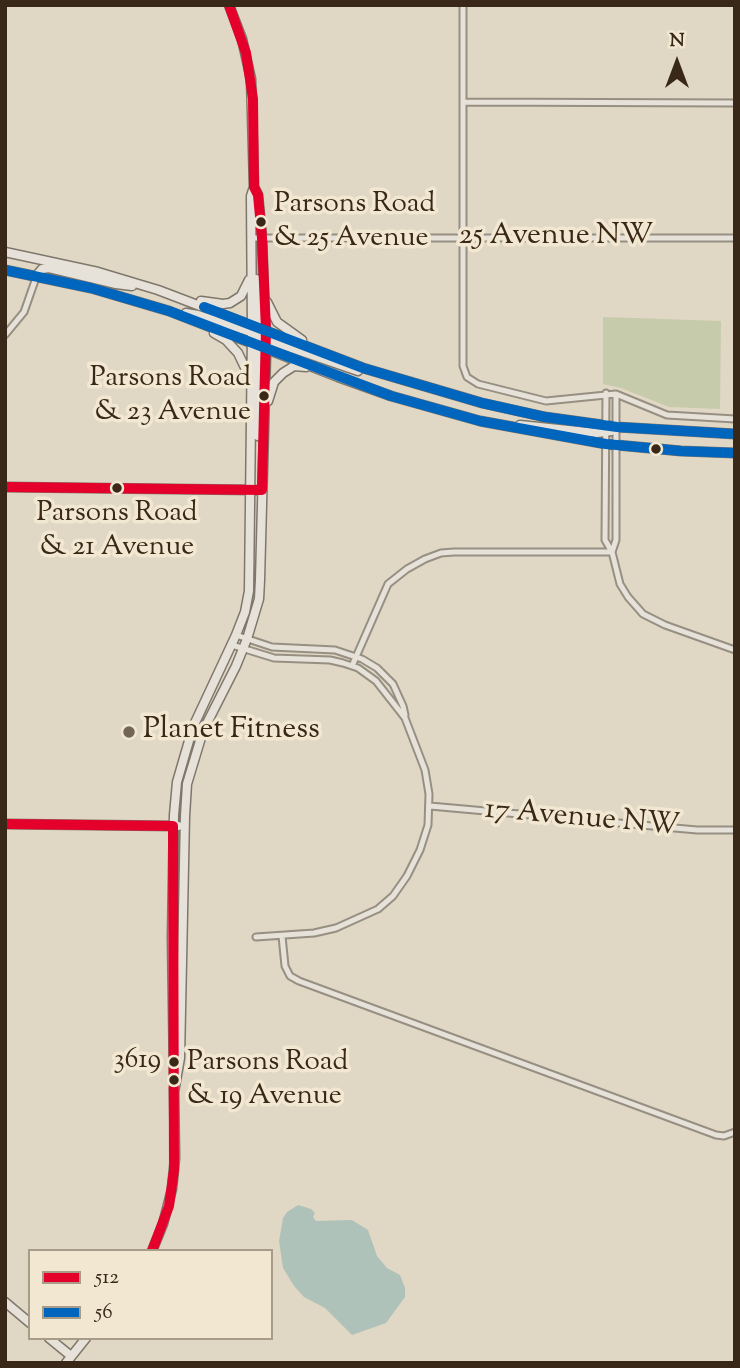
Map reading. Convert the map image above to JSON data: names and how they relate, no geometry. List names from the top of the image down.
{
  "streets": {
    "street": ["25 Avenue NW", "17 Avenue NW"]
  },
  "places": [
    "Parsons Road & 25 Avenue",
    "Parsons Road & 23 Avenue",
    "Parsons Road & 21 Avenue",
    "Planet Fitness",
    "3619",
    "Parsons Road & 19 Avenue"
  ],
  "lines": ["transit line 512", "transit line 56"],
  "legend": ["512", "56"],
  "north": "top"
}
